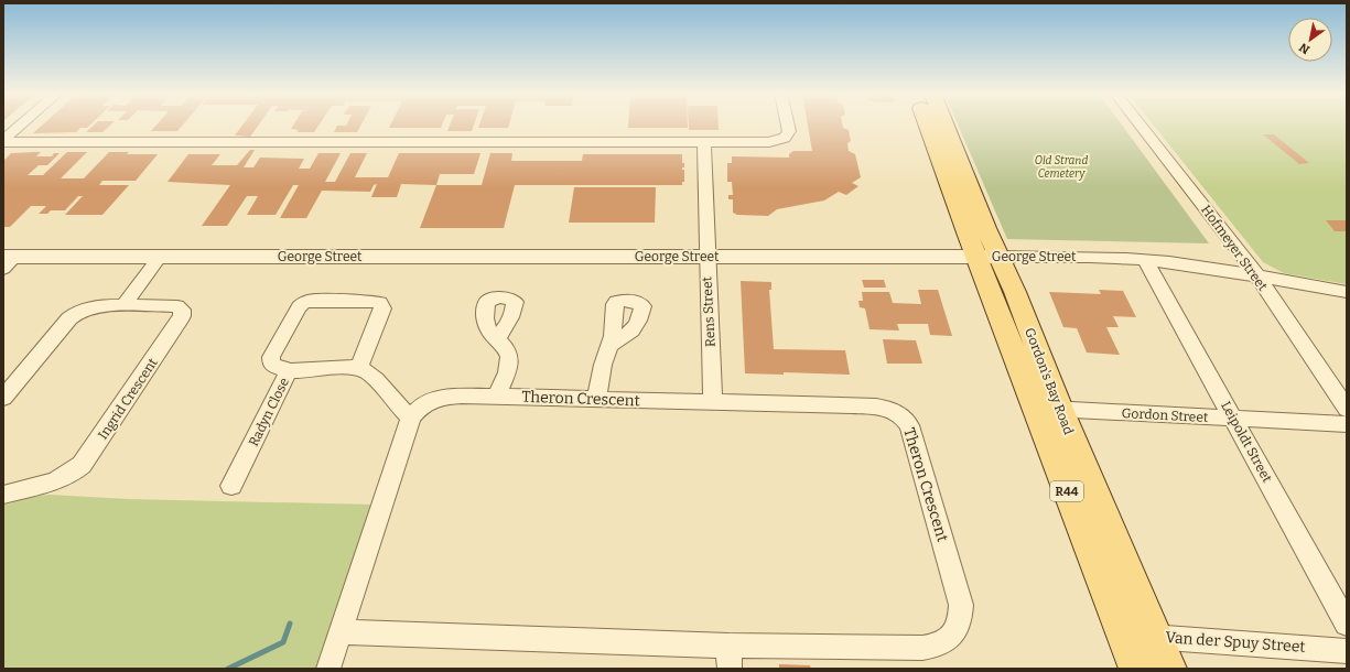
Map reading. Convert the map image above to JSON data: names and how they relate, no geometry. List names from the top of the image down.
{
  "streets": {
    "main road": ["Gordon's Bay Road", "R44"],
    "street": [
      "Hofmeyer Street",
      "George Street",
      "Rens Street",
      "Ingrid Crescent",
      "Theron Crescent",
      "Radyn Close",
      "Gordon Street",
      "Leipoldt Street",
      "Van der Spuy Street"
    ]
  },
  "crossings": [
    ["Hofmeyer Street", "George Street"],
    ["George Street", "Rens Street"],
    ["George Street", "Gordon's Bay Road"],
    ["George Street", "Leipoldt Street"],
    ["Rens Street", "Theron Crescent"],
    ["Gordon's Bay Road", "Gordon Street"],
    ["Gordon's Bay Road", "Van der Spuy Street"],
    ["Gordon Street", "Leipoldt Street"]
  ],
  "parks": ["Old Strand Cemetery"],
  "north": "bottom left"
}
